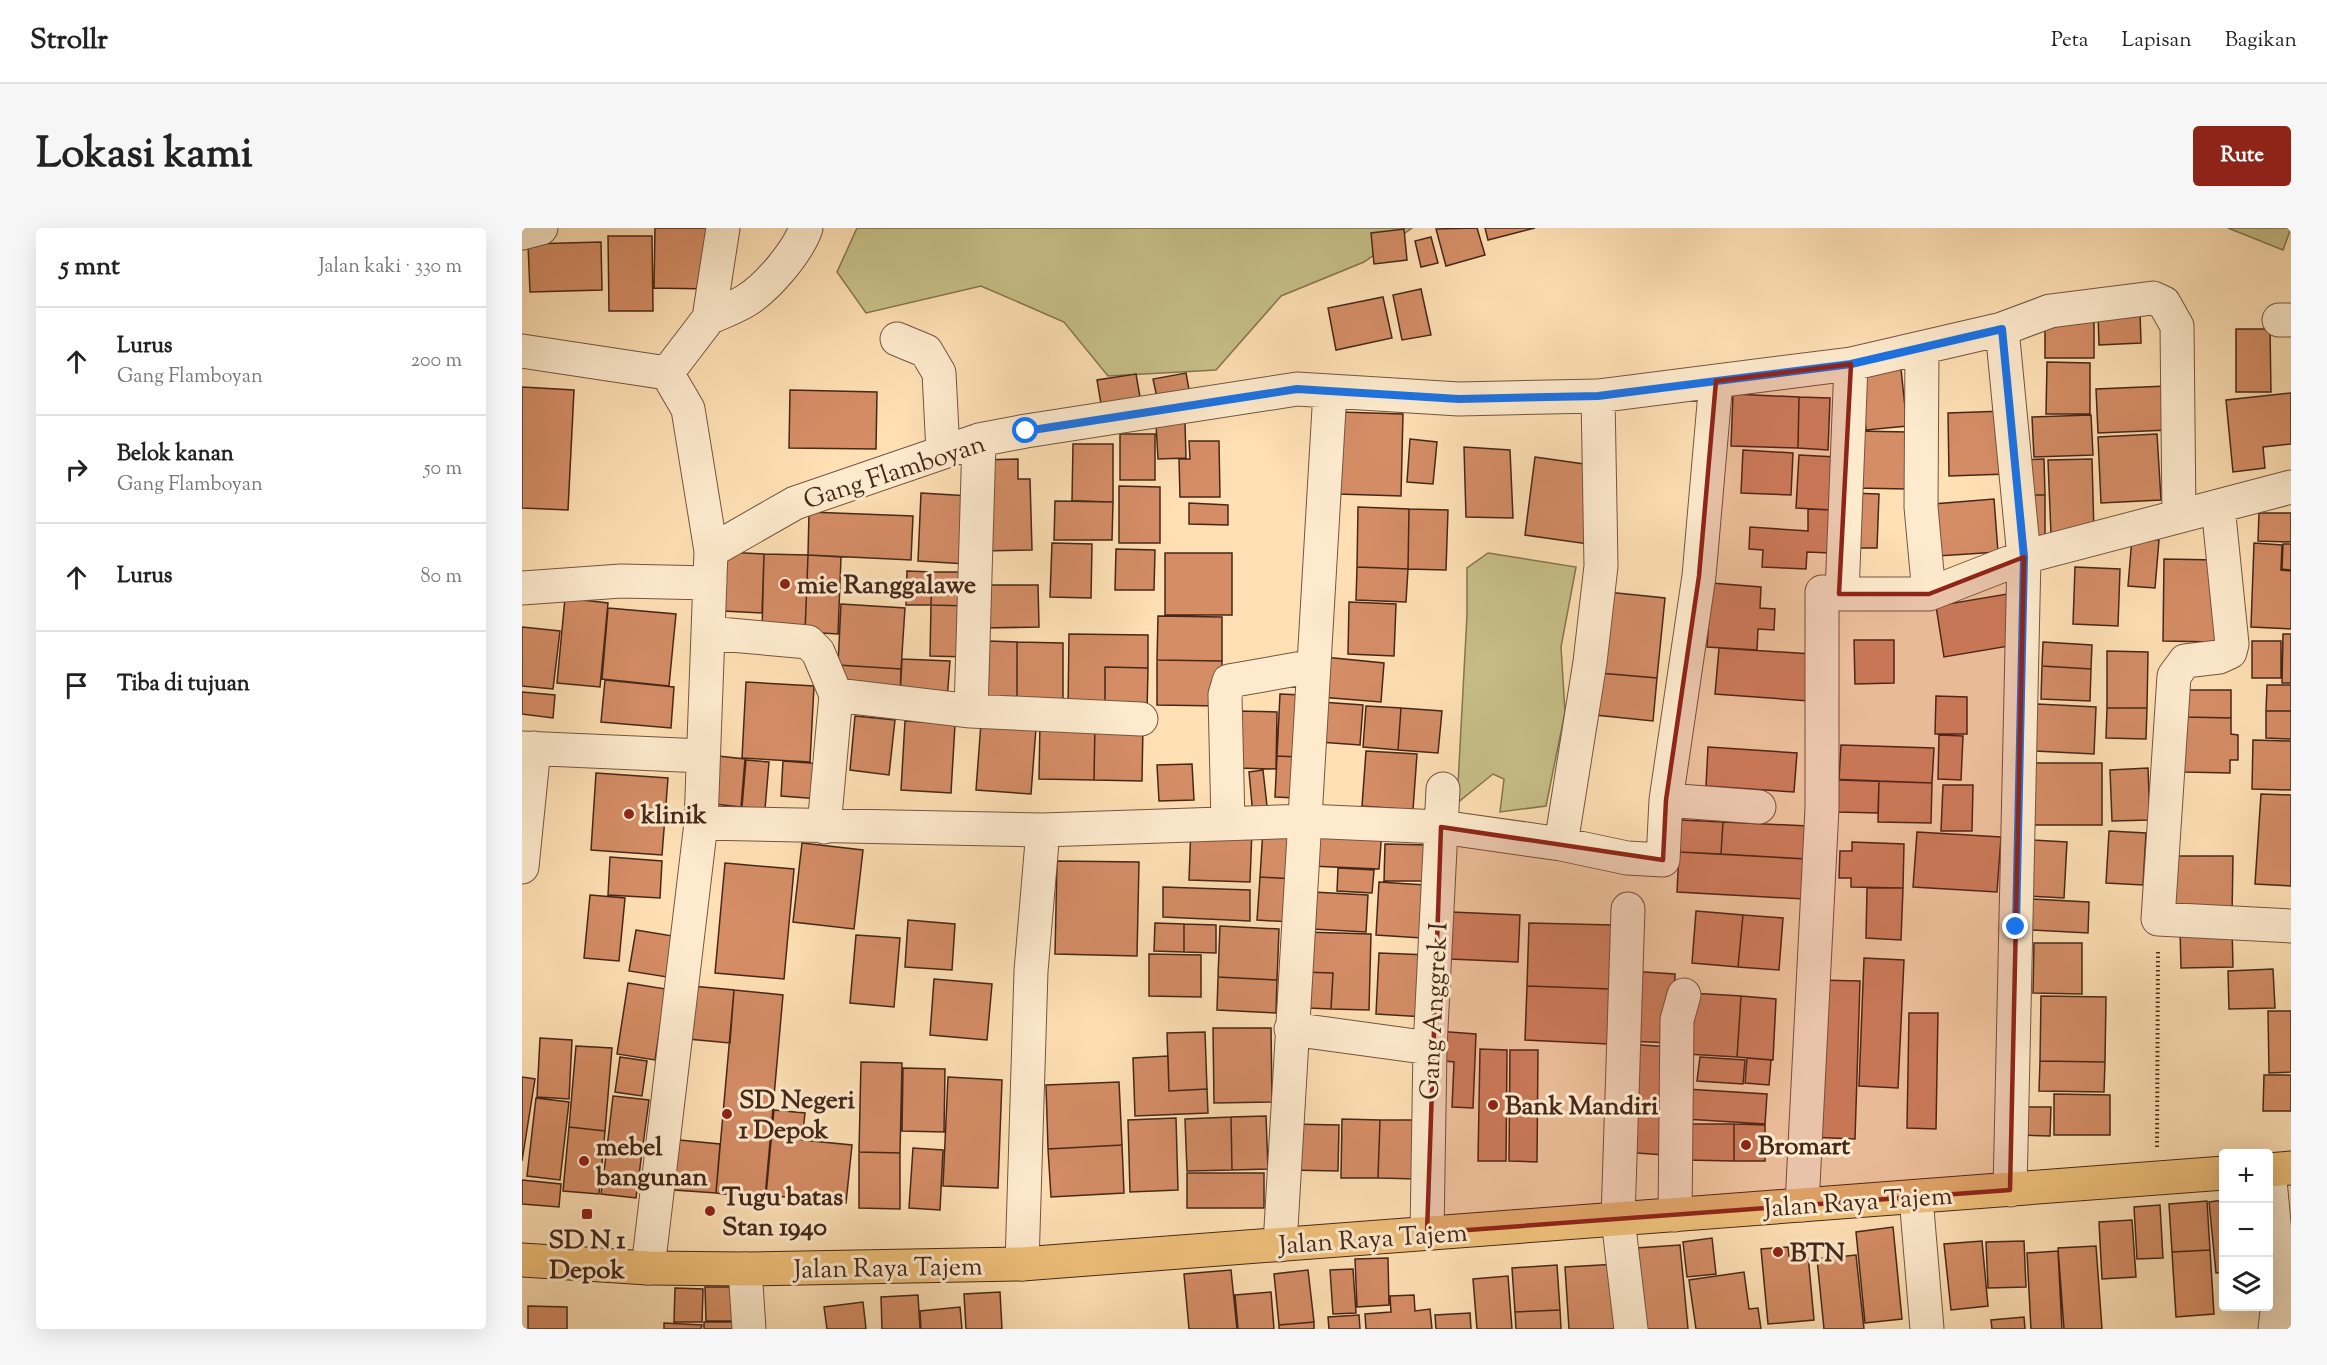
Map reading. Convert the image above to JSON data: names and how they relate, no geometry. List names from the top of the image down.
{
  "streets": {
    "main road": ["Jalan Raya Tajem"],
    "street": ["Gang Flamboyan", "Gang Anggrek I"]
  },
  "crossings": [
    ["Gang Anggrek I", "Jalan Raya Tajem"]
  ],
  "places": {
    "other": [
      "mie Ranggalawe",
      "klinik",
      "Bank Mandiri",
      "SD Negeri 1 Depok",
      "Bromart",
      "mebel bangunan",
      "Tugu batas Stan 1940",
      "BTN"
    ],
    "transit": ["SD N 1 Depok"]
  },
  "page": {
    "header": "Strollr",
    "nav": ["Peta", "Lapisan", "Bagikan"],
    "title": "Lokasi kami",
    "buttons": "Rute",
    "heading": ["5 mnt", "Jalan kaki · 330 m"],
    "list": [
      ["Lurus", "Gang Flamboyan", "200 m"],
      ["Belok kanan", "Gang Flamboyan", "50 m"],
      ["Lurus", "80 m"],
      "Tiba di tujuan"
    ],
    "map_buttons": ["+", "−"]
  }
}
